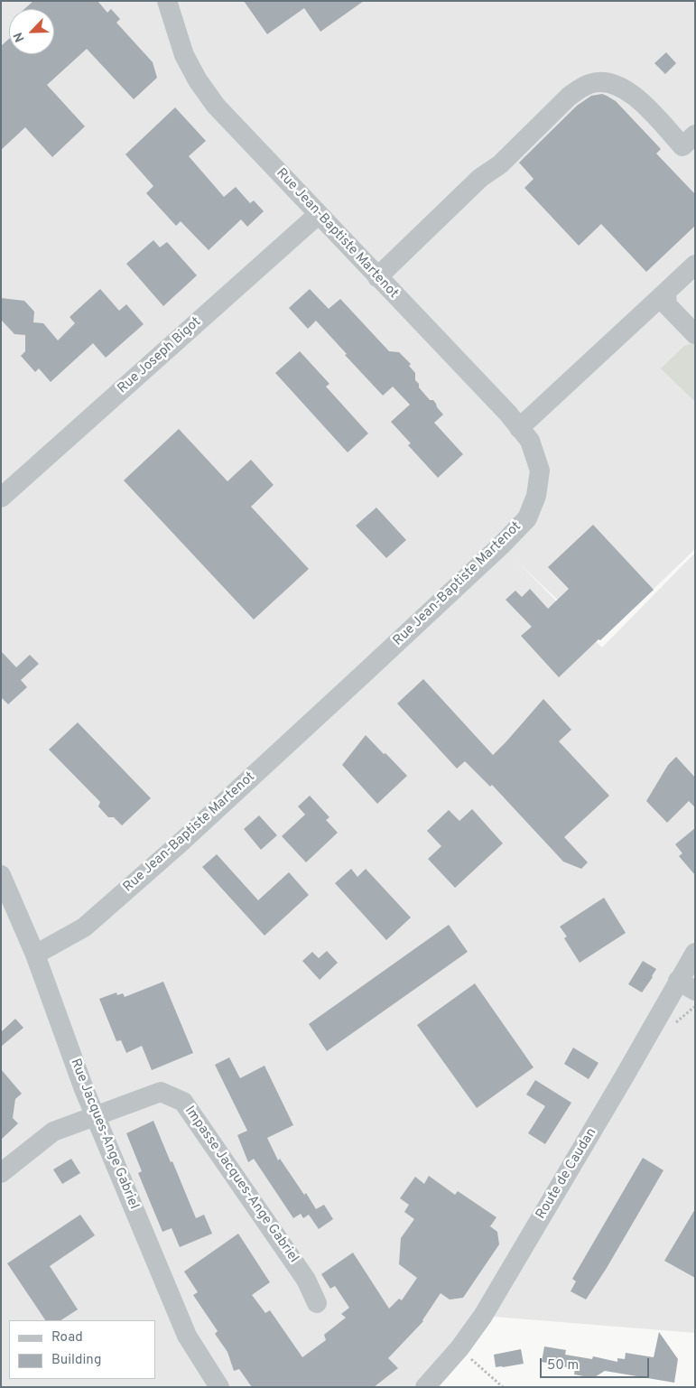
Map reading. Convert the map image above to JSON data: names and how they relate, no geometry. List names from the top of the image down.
{
  "streets": {
    "street": [
      "Rue Jean-Baptiste Martenot",
      "Rue Joseph Bigot",
      "Rue Jacques-Ange Gabriel",
      "Route de Caudan",
      "Impasse Jacques-Ange Gabriel"
    ]
  },
  "crossings": [
    ["Rue Jean-Baptiste Martenot", "Rue Joseph Bigot"],
    ["Rue Jean-Baptiste Martenot", "Rue Jacques-Ange Gabriel"],
    ["Rue Jacques-Ange Gabriel", "Impasse Jacques-Ange Gabriel"]
  ],
  "legend": ["Road", "Building"],
  "scale_bar": "50 m",
  "north": "bottom left"
}
